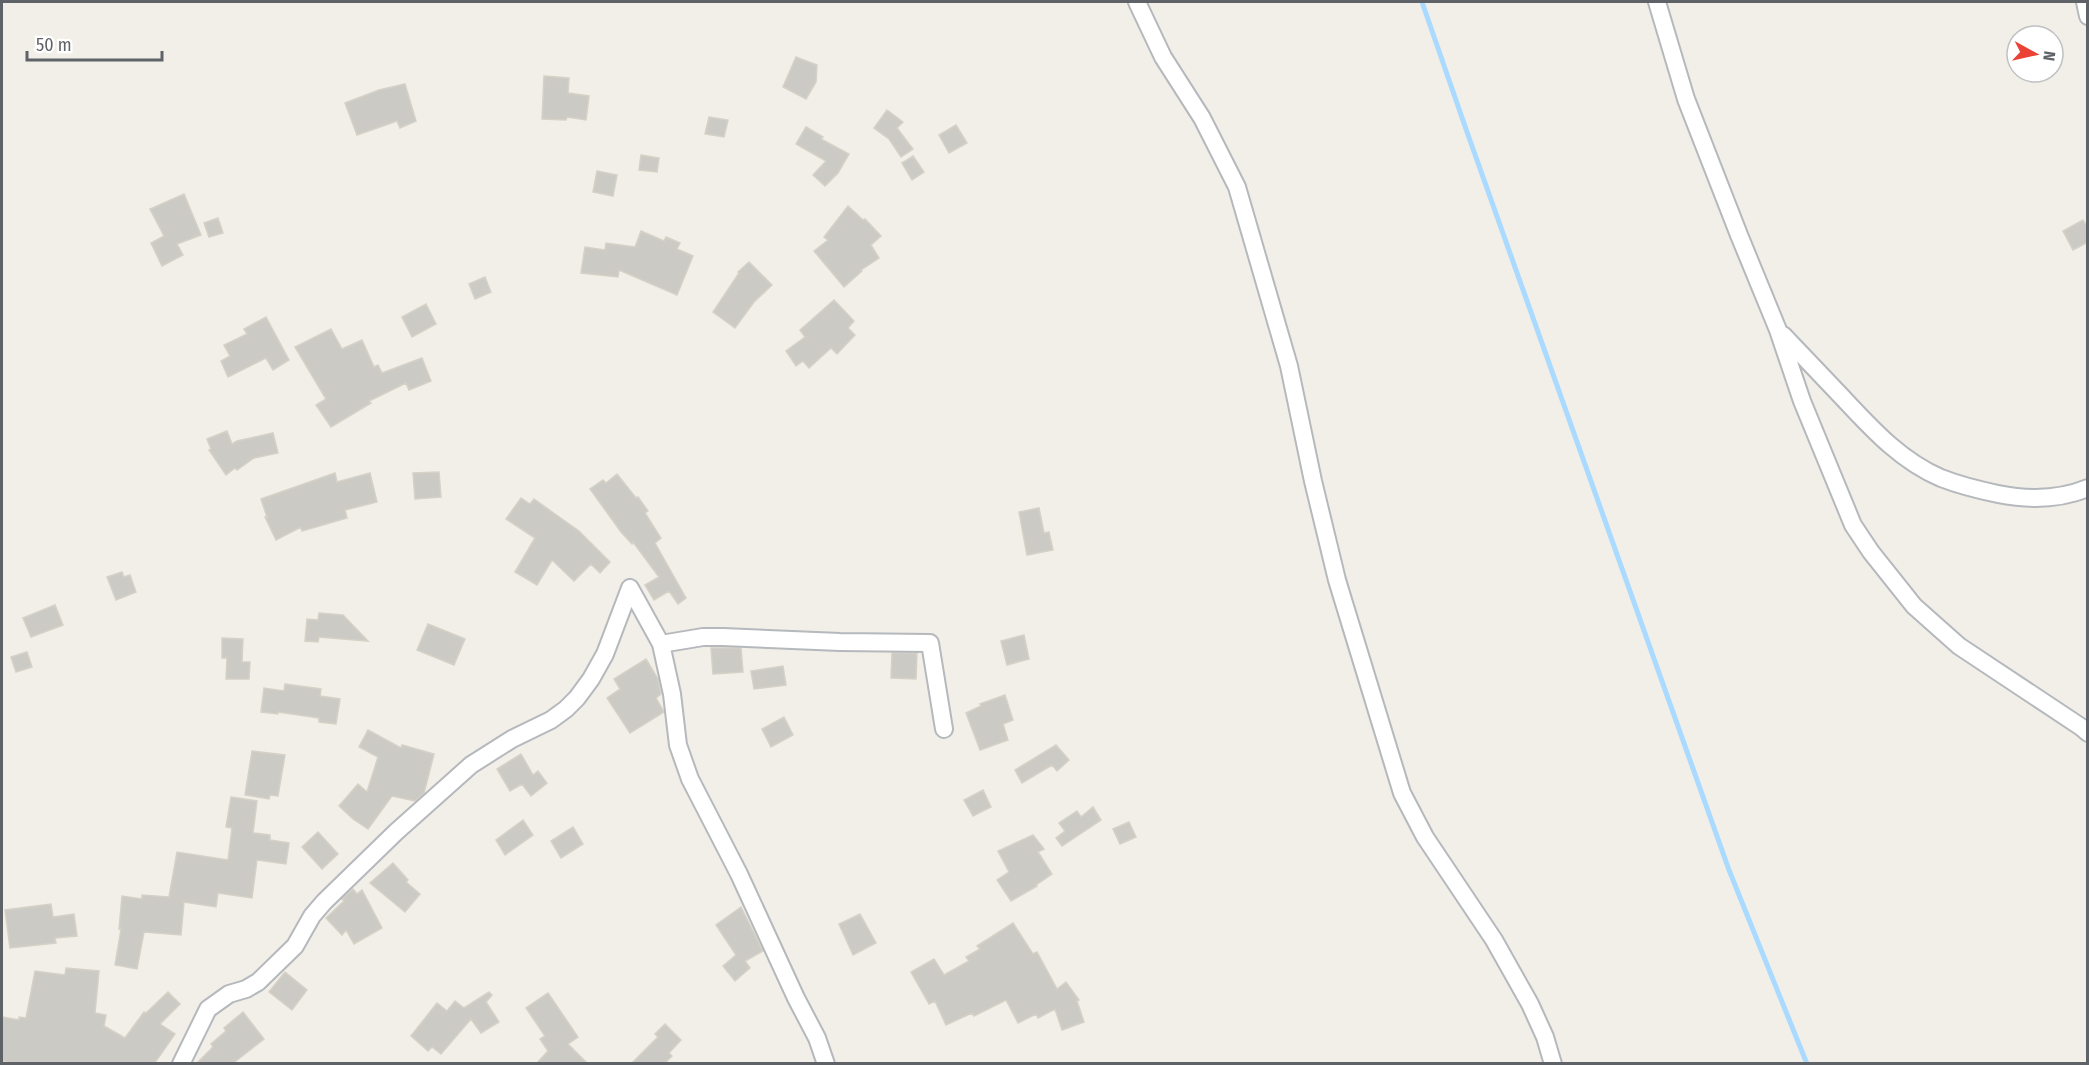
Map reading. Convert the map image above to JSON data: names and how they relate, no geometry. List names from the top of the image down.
{
  "scale_bar": "50 m",
  "north": "right"
}
